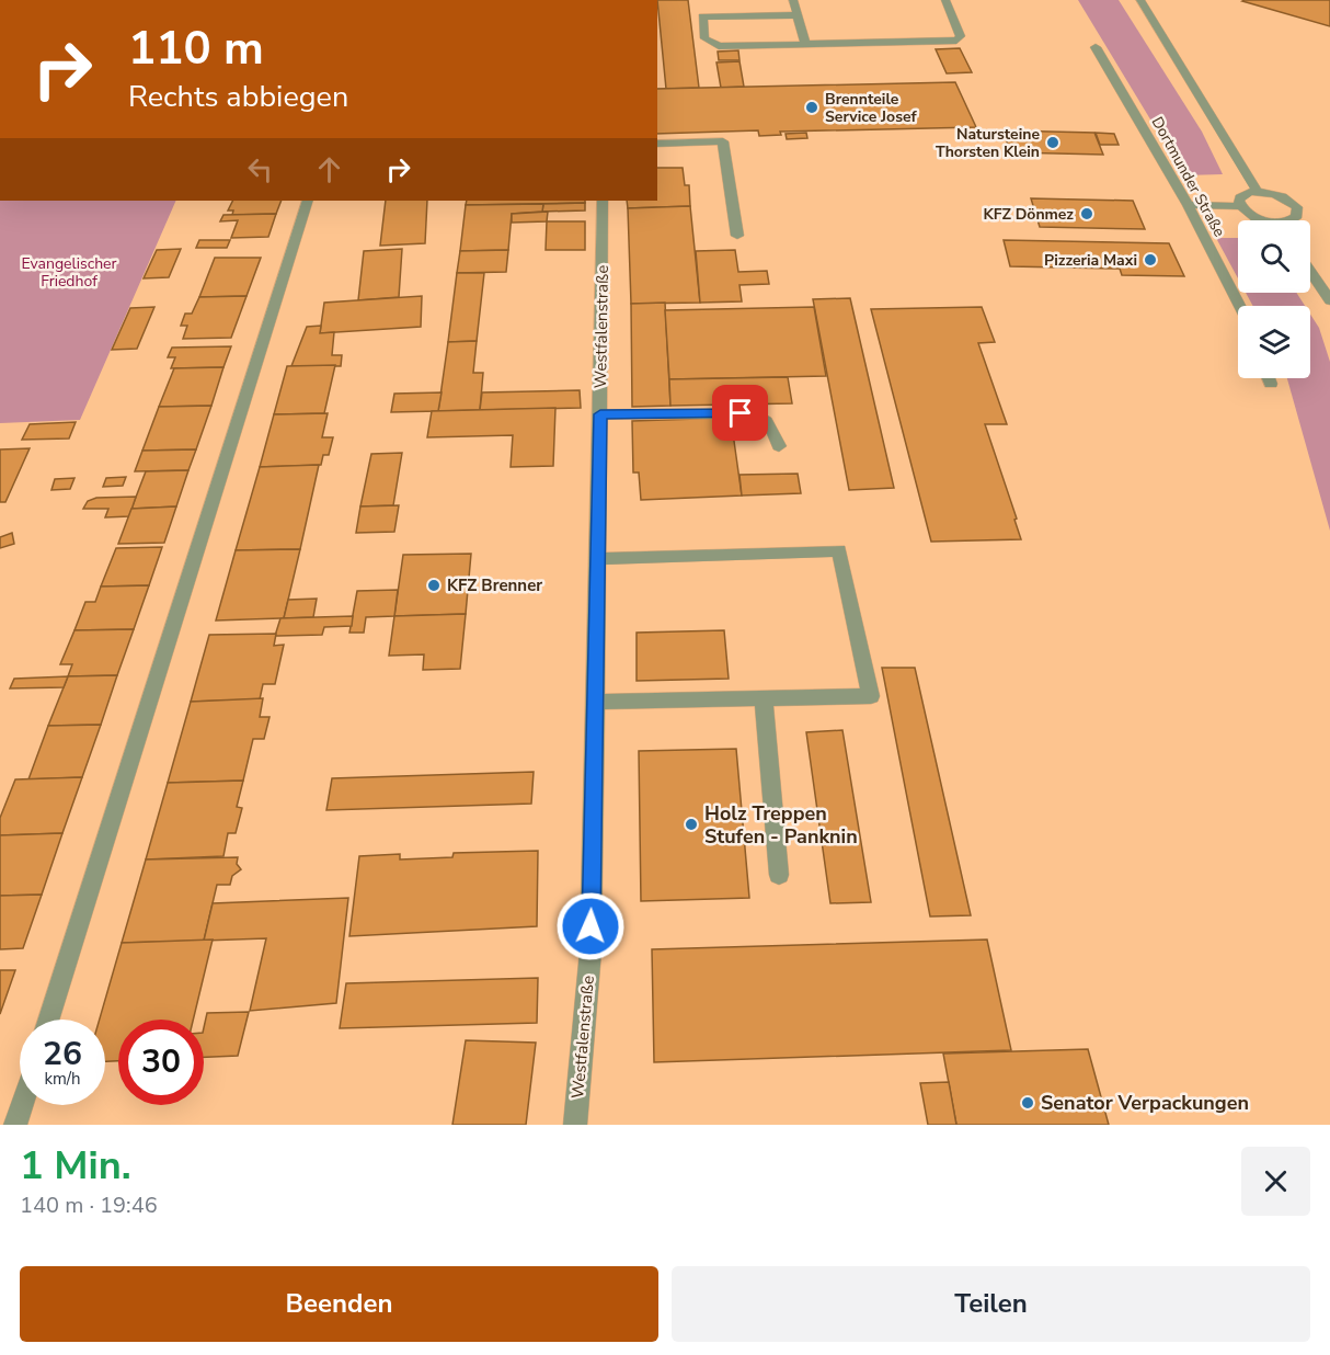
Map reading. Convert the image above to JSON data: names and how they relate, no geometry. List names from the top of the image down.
{
  "streets": {
    "street": ["Dortmunder Straße", "Westfalenstraße"]
  },
  "parks": ["Evangelischer Friedhof"],
  "places": [
    "Brennteile Service Josef",
    "Natursteine Thorsten Klein",
    "KFZ Dönmez",
    "Pizzeria Maxi",
    "KFZ Brenner",
    "Holz Treppen Stufen - Panknin",
    "Senator Verpackungen"
  ],
  "page": {
    "turn": ["110 m", "Rechts abbiegen"],
    "speed": "26 km/h",
    "limit": "30",
    "heading": ["1 Min.", "140 m · 19:46"],
    "buttons": ["Beenden", "Teilen"]
  }
}
